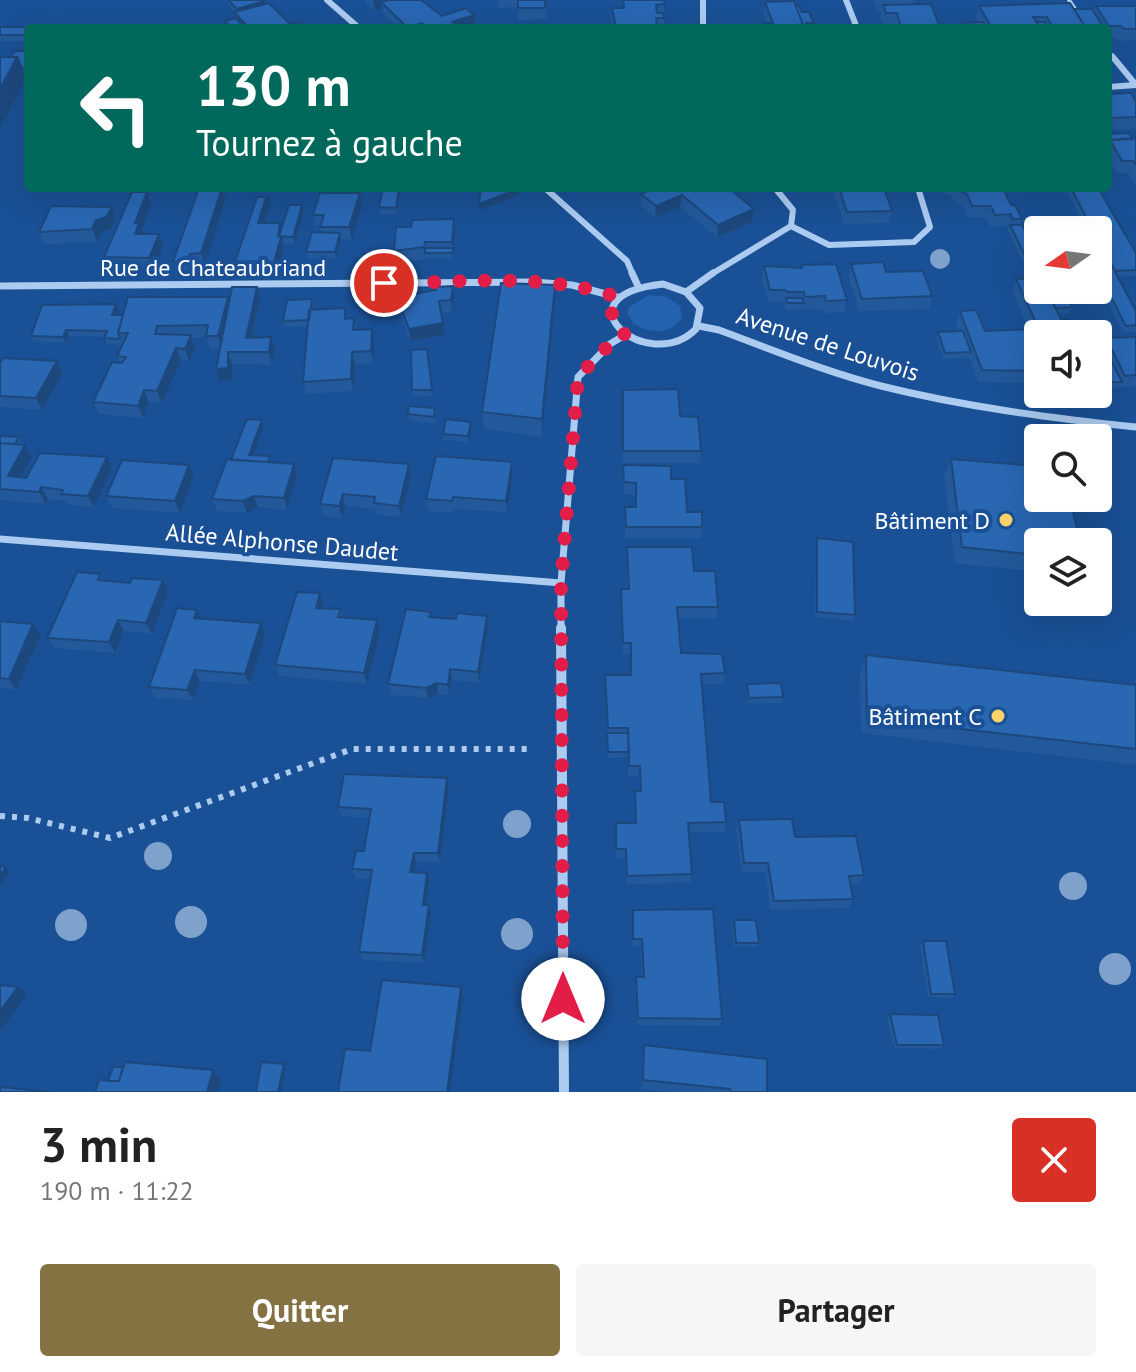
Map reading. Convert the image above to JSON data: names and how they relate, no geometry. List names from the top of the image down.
{
  "streets": {
    "street": ["Rue de Chateaubriand", "Avenue de Louvois", "Allée Alphonse Daudet"]
  },
  "crossings": [
    ["Rue de Chateaubriand", "Avenue de Louvois"]
  ],
  "places": ["Bâtiment D", "Bâtiment C"],
  "north": "left",
  "page": {
    "turn": ["130 m", "Tournez à gauche"],
    "heading": ["3 min", "190 m · 11:22"],
    "buttons": ["Quitter", "Partager"]
  }
}
